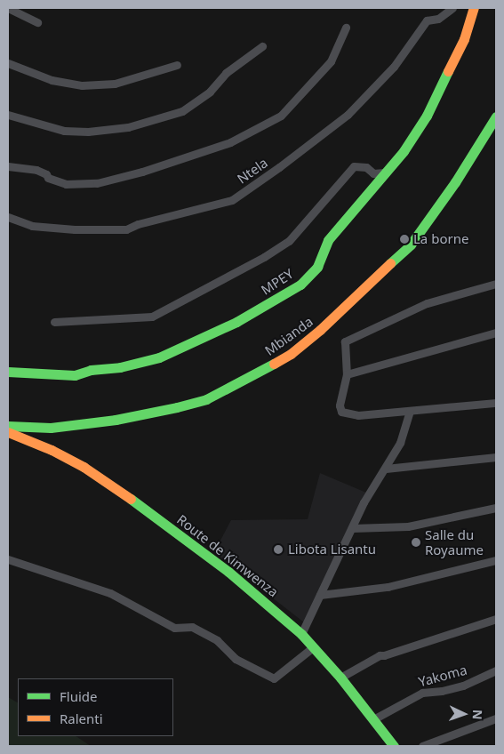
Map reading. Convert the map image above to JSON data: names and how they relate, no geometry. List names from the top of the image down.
{
  "streets": {
    "street": [
      "Ntela",
      "MPEY",
      "Mbianda",
      "Route de Kimwenza",
      "Yakoma"
    ]
  },
  "crossings": [
    ["Route de Kimwenza", "Yakoma"]
  ],
  "places": ["La borne", "Salle du Royaume", "Libota Lisantu"],
  "legend": ["Fluide", "Ralenti"],
  "north": "right"
}
